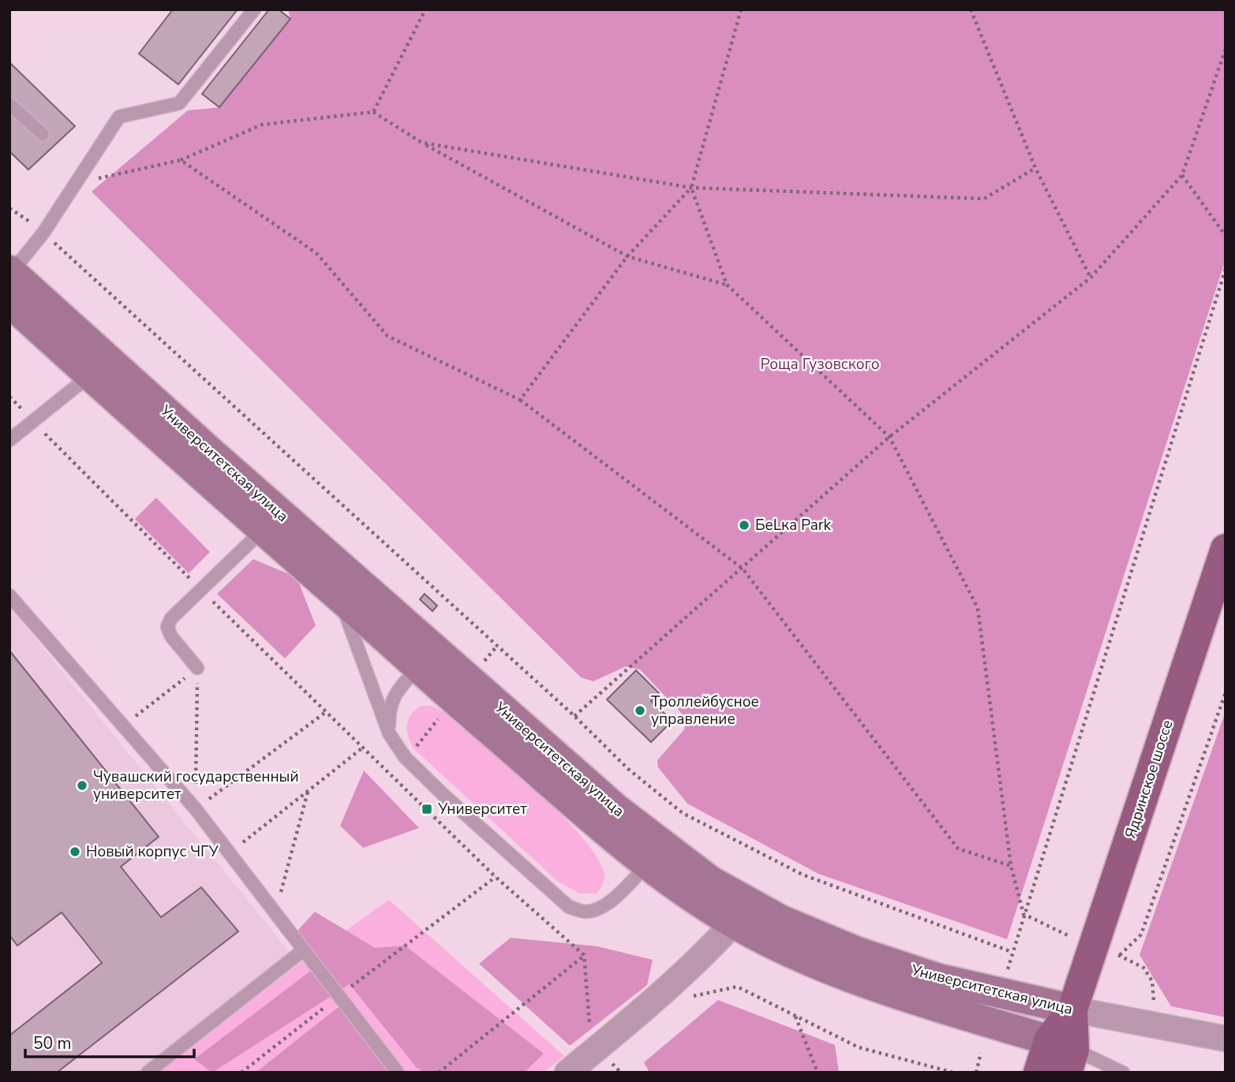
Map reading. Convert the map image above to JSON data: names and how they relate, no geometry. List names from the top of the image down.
{
  "streets": {
    "main road": ["Университетская улица", "Ядринское шоссе"]
  },
  "crossings": [
    ["Университетская улица", "Ядринское шоссе"]
  ],
  "parks": ["Роща Гузовского"],
  "places": {
    "other": [
      "БeLка Park",
      "Троллейбусное управление",
      "Чувашский государственный университет",
      "Новый корпус ЧГУ"
    ],
    "transit": ["Университет"]
  },
  "scale_bar": "50 m"
}
